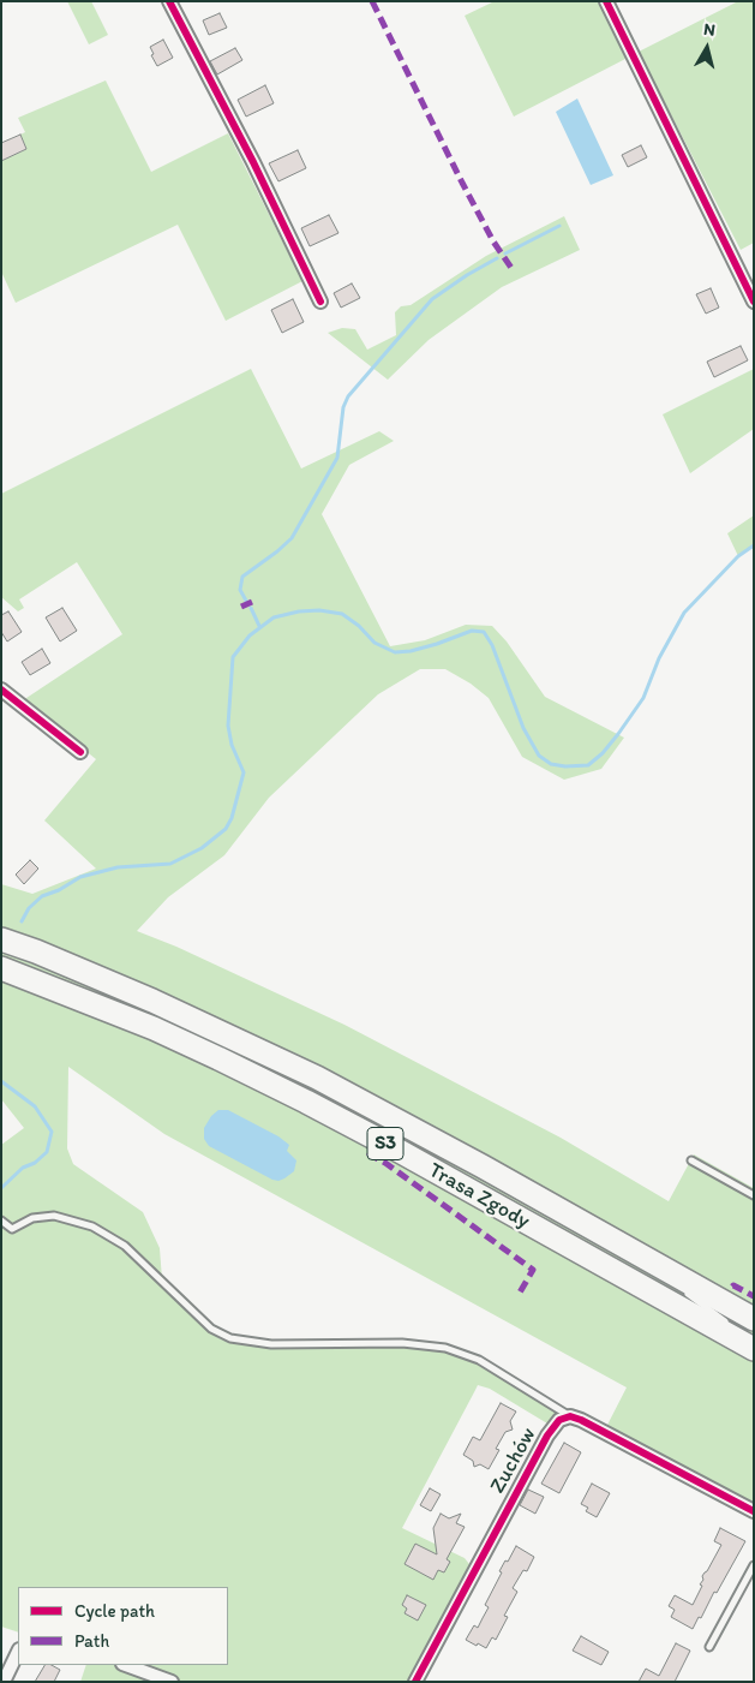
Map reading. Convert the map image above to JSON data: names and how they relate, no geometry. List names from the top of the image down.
{
  "streets": {
    "highway": ["S3", "Trasa Zgody"],
    "street": ["Zuchów"]
  },
  "legend": ["Cycle path", "Path"],
  "north": "top"
}
